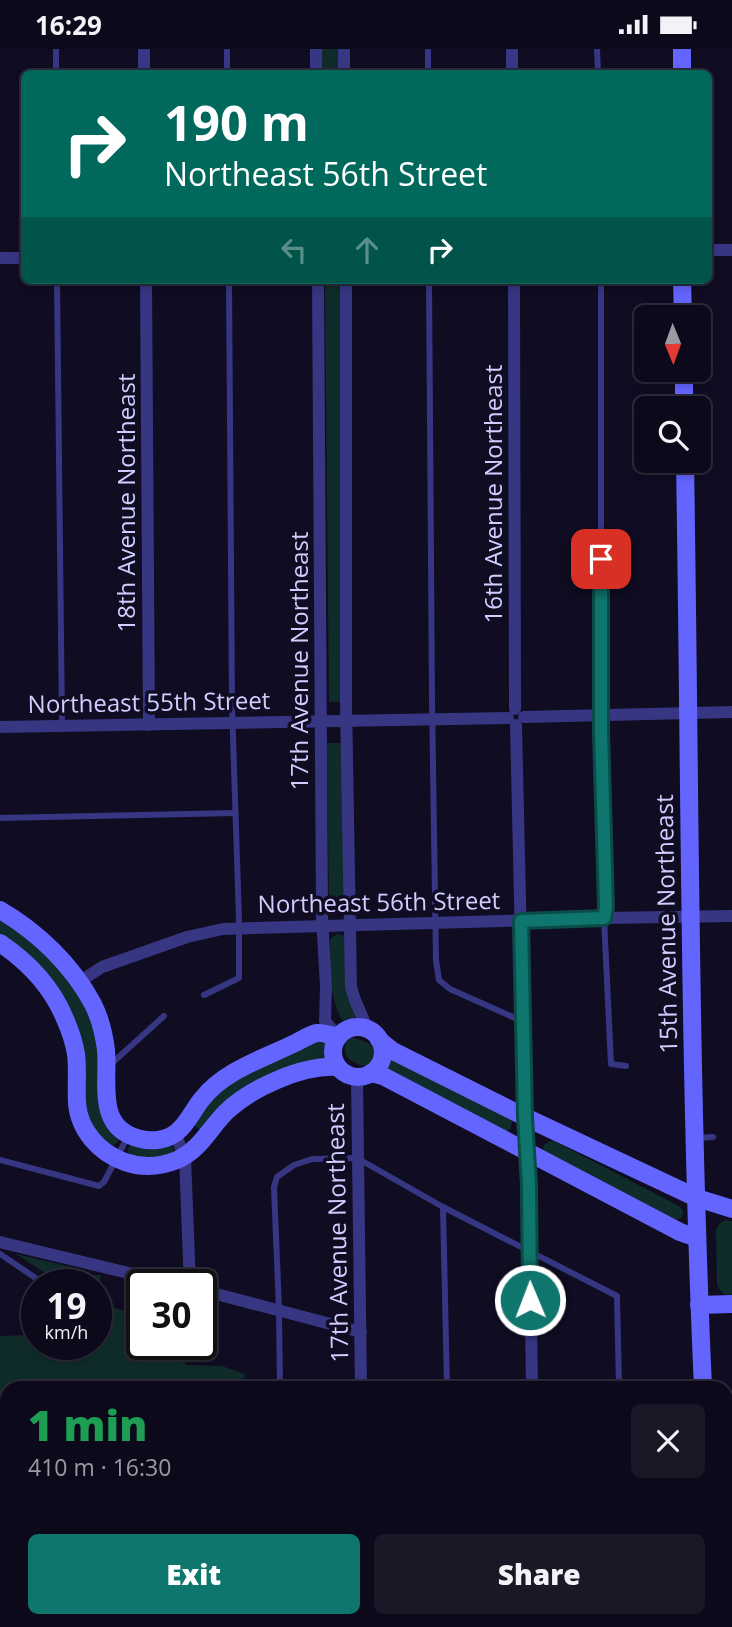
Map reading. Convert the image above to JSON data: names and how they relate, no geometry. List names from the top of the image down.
{
  "streets": {
    "main road": ["15th Avenue Northeast"],
    "street": [
      "16th Avenue Northeast",
      "18th Avenue Northeast",
      "17th Avenue Northeast",
      "Northeast 55th Street",
      "Northeast 56th Street"
    ]
  },
  "crossings": [
    ["16th Avenue Northeast", "Northeast 55th Street"],
    ["16th Avenue Northeast", "Northeast 56th Street"],
    ["18th Avenue Northeast", "Northeast 55th Street"],
    ["17th Avenue Northeast", "Northeast 55th Street"],
    ["17th Avenue Northeast", "Northeast 56th Street"],
    ["Northeast 55th Street", "15th Avenue Northeast"],
    ["Northeast 56th Street", "15th Avenue Northeast"]
  ],
  "north": "bottom",
  "page": {
    "status": "16:29",
    "turn": ["190 m", "Northeast 56th Street"],
    "speed": "19 km/h",
    "limit": "30",
    "heading": ["1 min", "410 m · 16:30"],
    "buttons": ["Exit", "Share"]
  }
}
